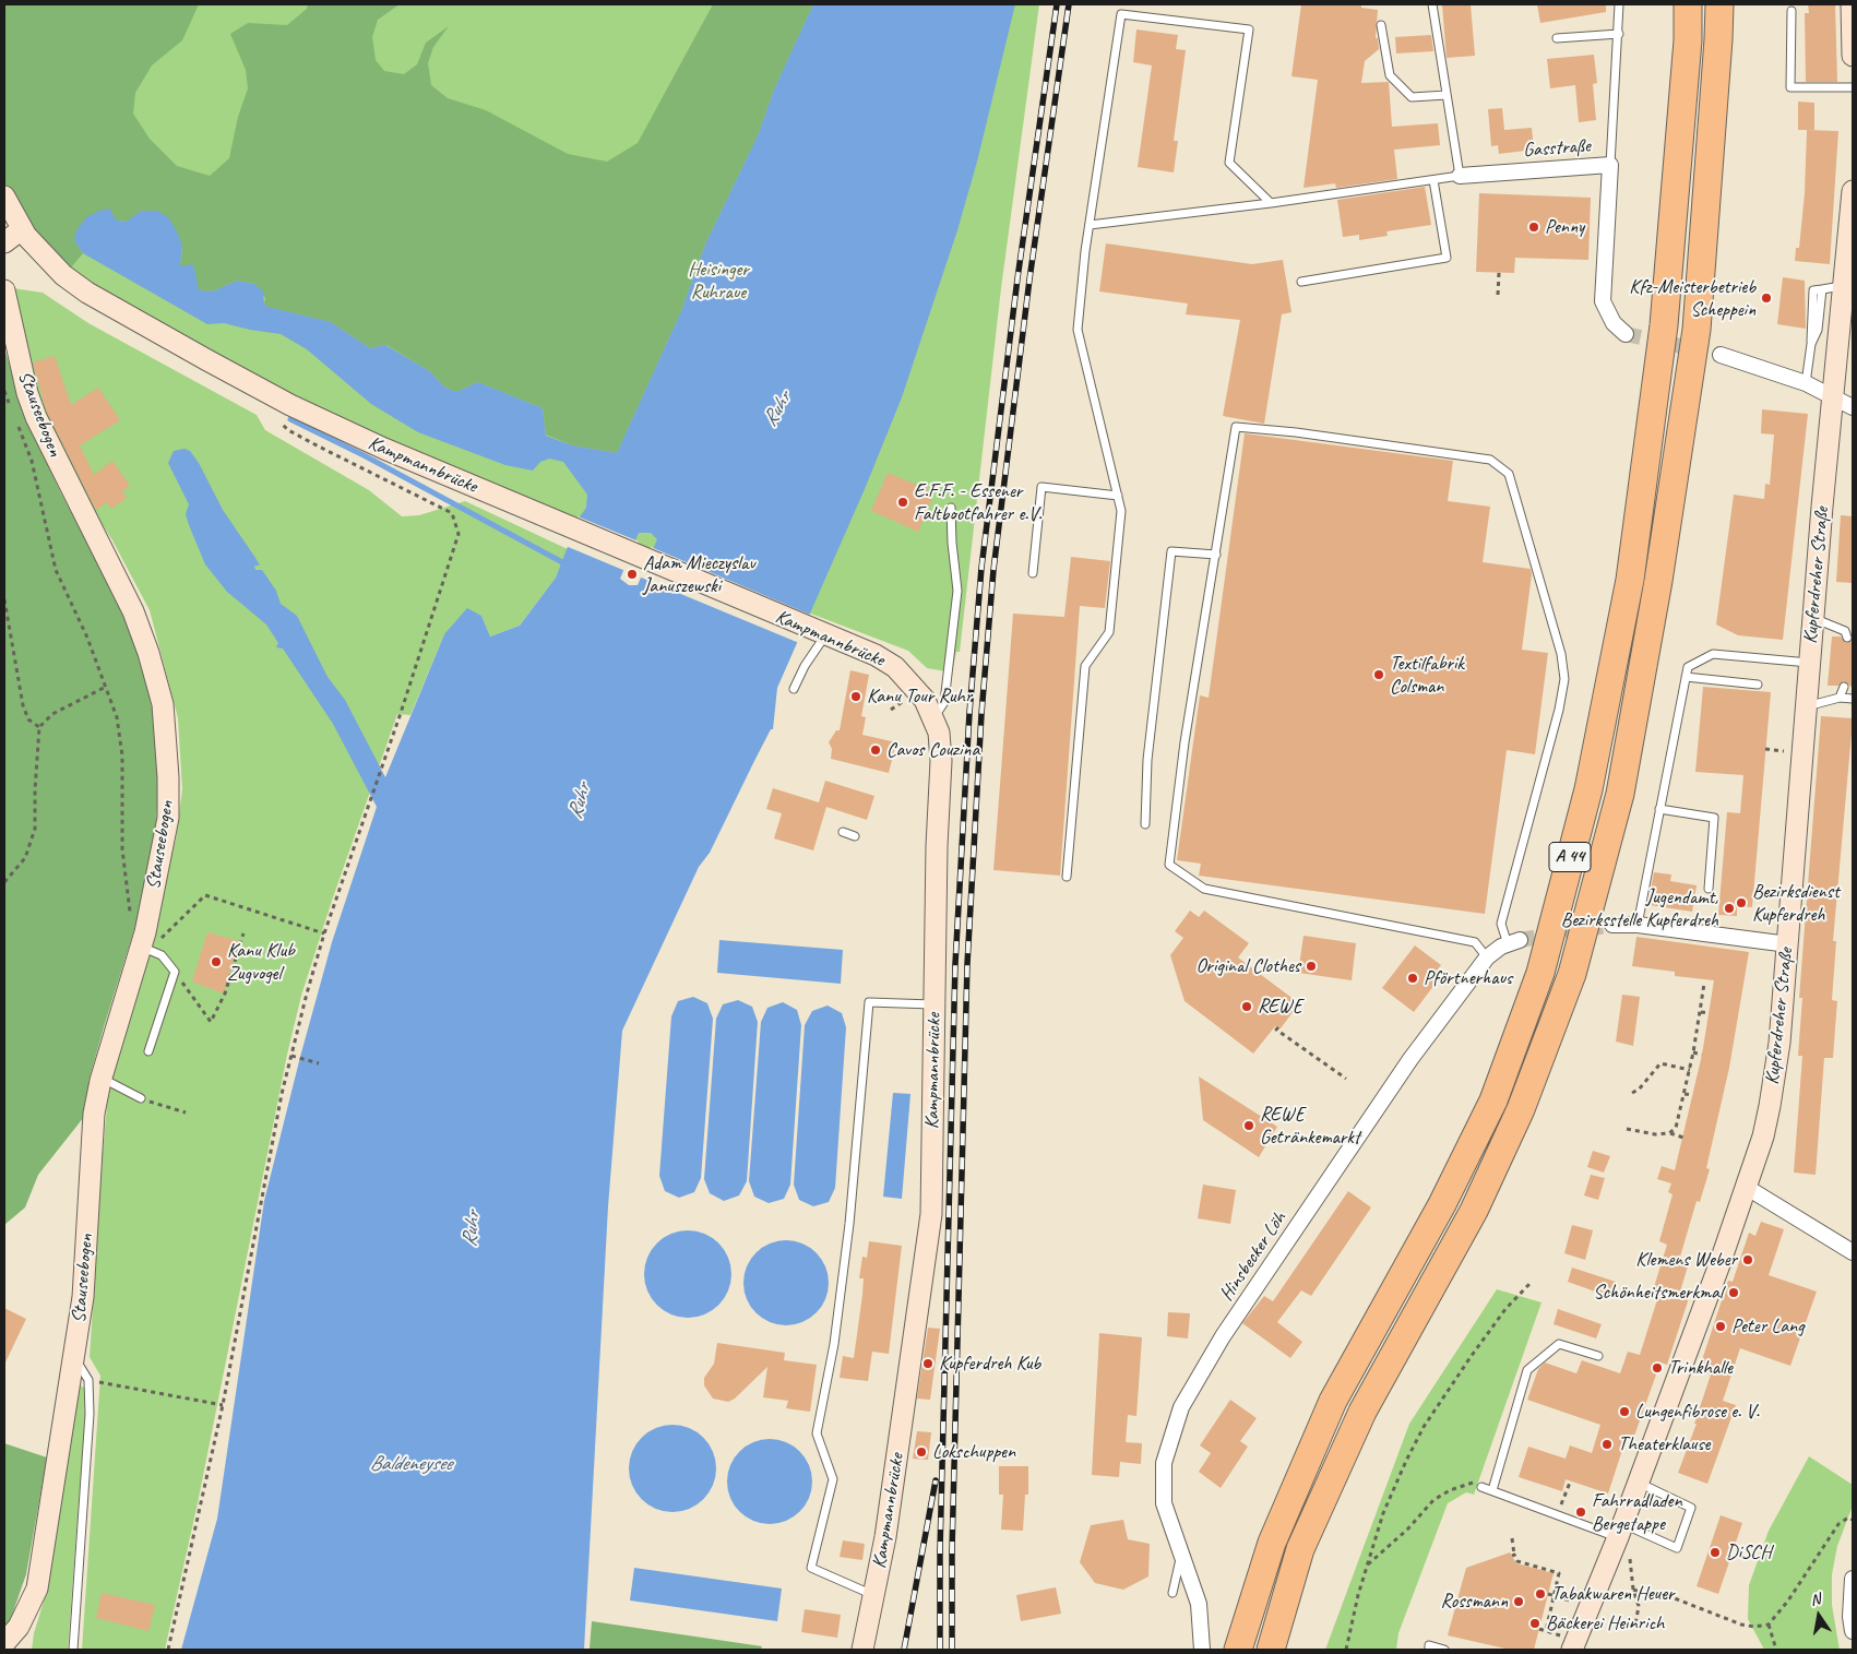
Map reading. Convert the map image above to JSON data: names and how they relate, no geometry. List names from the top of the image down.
{
  "streets": {
    "highway": ["A 44"],
    "street": [
      "Gasstraße",
      "Stauseebogen",
      "Kampmannbrücke",
      "Kupferdreher Straße",
      "Hinsbecker Löh"
    ]
  },
  "water": ["Ruhr", "Baldeneysee"],
  "parks": ["Heisinger Ruhraue"],
  "places": [
    "Penny",
    "Kfz-Meisterbetrieb Scheppein",
    "E.F.F. - Essener Faltbootfahrer e.V.",
    "Adam Mieczyslav Januszewski",
    "Textilfabrik Colsman",
    "Kanu Tour Ruhr",
    "Cavos Couzina",
    "Bezirksdienst Kupferdreh",
    "Jugendamt, Bezirksstelle Kupferdreh",
    "Kanu Klub Zugvogel",
    "Original Clothes",
    "Pförtnerhaus",
    "REWE",
    "REWE Getränkemarkt",
    "Klemens Weber",
    "Schönheitsmerkmal",
    "Peter Lang",
    "Kupferdreh Kub",
    "Trinkhalle",
    "Lungenfibrose e. V.",
    "Theaterklause",
    "Lokschuppen",
    "Fahrradladen Bergetappe",
    "DiSCH",
    "Tabakwaren Heuer",
    "Rossmann",
    "Bäckerei Heinrich"
  ],
  "north": "top"
}
